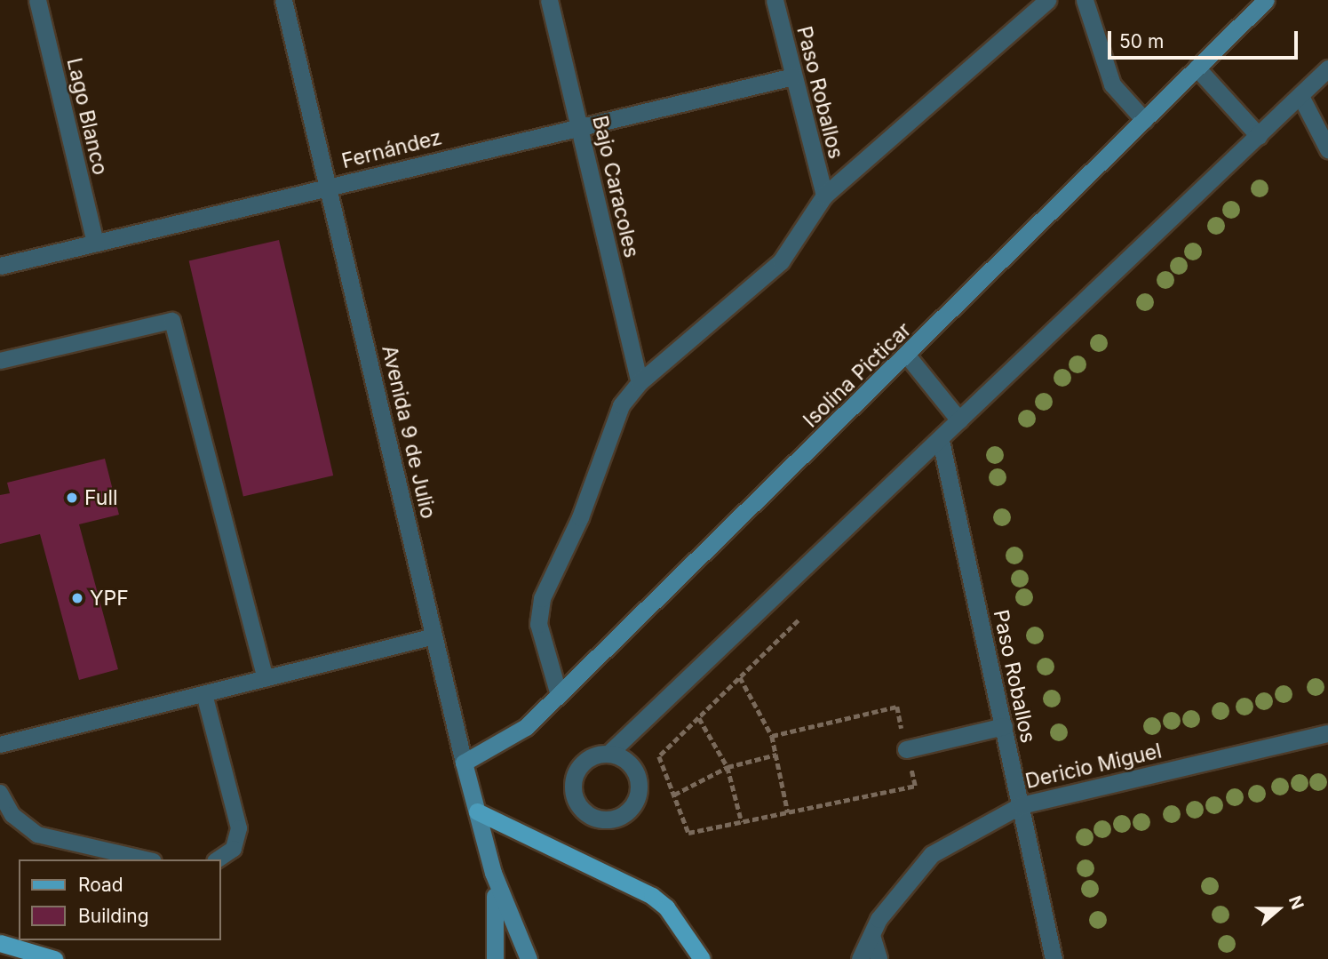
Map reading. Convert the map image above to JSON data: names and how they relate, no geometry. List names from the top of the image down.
{
  "streets": {
    "main road": ["Isolina Picticar", "Avenida 9 de Julio"],
    "street": [
      "Paso Roballos",
      "Lago Blanco",
      "Fernández",
      "Bajo Caracoles",
      "Dericio Miguel"
    ]
  },
  "crossings": [
    ["Paso Roballos", "Fernández"],
    ["Paso Roballos", "Dericio Miguel"],
    ["Lago Blanco", "Fernández"],
    ["Fernández", "Bajo Caracoles"],
    ["Fernández", "Avenida 9 de Julio"],
    ["Isolina Picticar", "Avenida 9 de Julio"]
  ],
  "places": ["Full", "YPF"],
  "legend": ["Road", "Building"],
  "scale_bar": "50 m",
  "north": "right"
}
